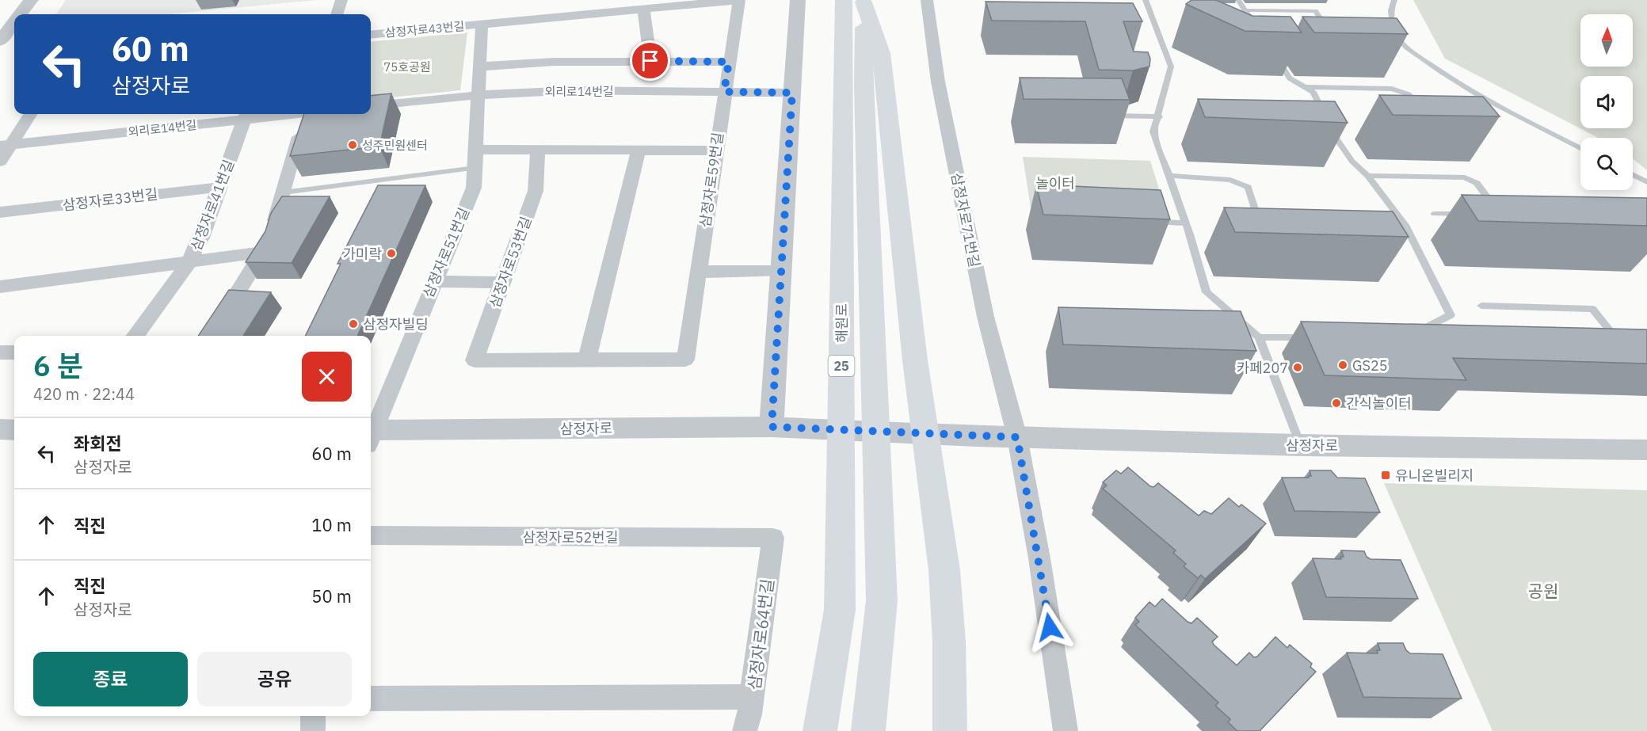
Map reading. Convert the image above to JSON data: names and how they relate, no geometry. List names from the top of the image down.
{
  "streets": {
    "highway": ["해원로", "25"],
    "street": [
      "삼정자로43번길",
      "외리로14번길",
      "삼정자로59번길",
      "삼정자로33번길",
      "삼정자로41번길",
      "삼정자로71번길",
      "삼정자로51번길",
      "삼정자로53번길",
      "삼정자로",
      "삼정자로52번길",
      "삼정자로64번길"
    ]
  },
  "crossings": [
    ["삼정자로43번길", "삼정자로51번길"],
    ["외리로14번길", "삼정자로59번길"],
    ["외리로14번길", "삼정자로41번길"],
    ["외리로14번길", "삼정자로51번길"],
    ["삼정자로59번길", "삼정자로53번길"],
    ["삼정자로33번길", "삼정자로41번길"],
    ["삼정자로71번길", "삼정자로"],
    ["삼정자로52번길", "삼정자로64번길"]
  ],
  "parks": ["75호공원", "놀이터", "공원"],
  "places": {
    "other": [
      "성주민원센터",
      "가미락",
      "삼정자빌딩",
      "GS25",
      "카페207",
      "간식놀이터"
    ],
    "transit": ["유니온빌리지"]
  },
  "north": "top",
  "page": {
    "turn": ["60 m", "삼정자로"],
    "heading": ["6 분", "420 m · 22:44"],
    "list": [
      {
        "name": "좌회전",
        "note": "삼정자로",
        "value": "60 m"
      },
      {
        "name": "직진",
        "value": "10 m"
      },
      {
        "name": "직진",
        "note": "삼정자로",
        "value": "50 m"
      }
    ],
    "buttons": ["종료", "공유"]
  }
}
